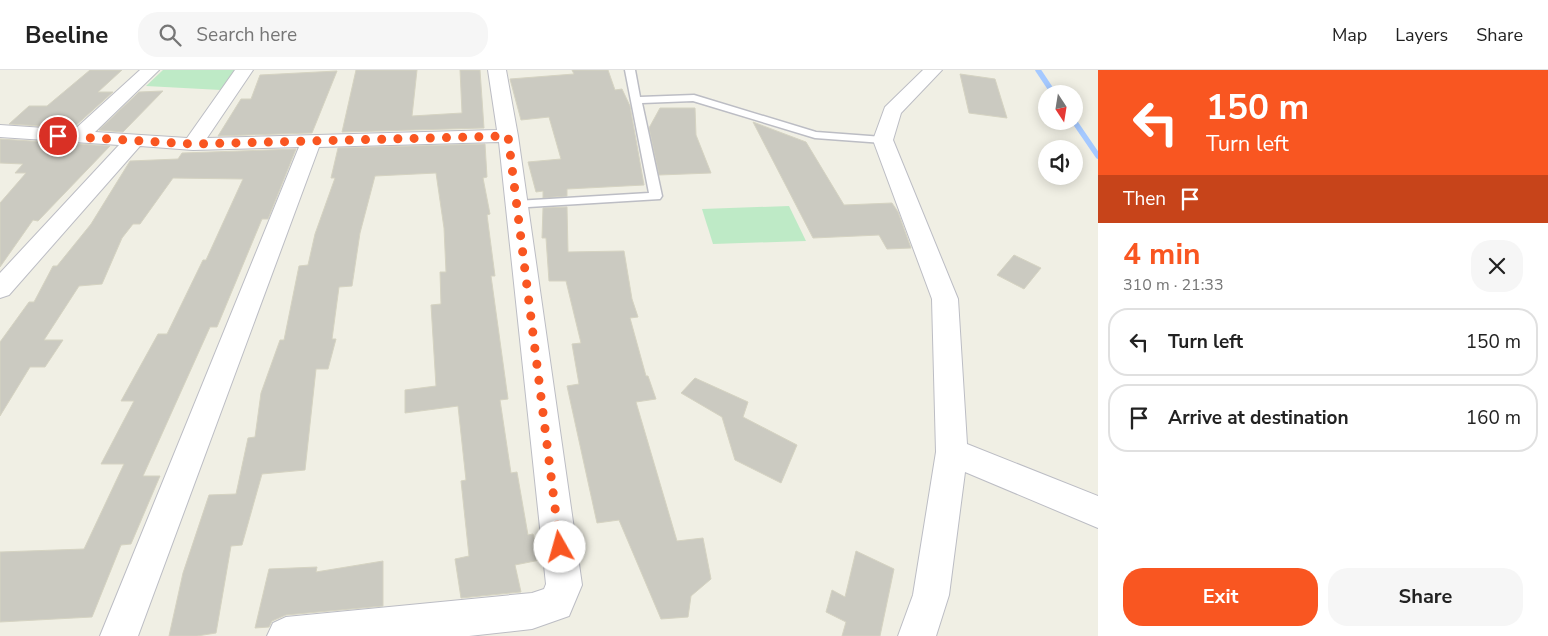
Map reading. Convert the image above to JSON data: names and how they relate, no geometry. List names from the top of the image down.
{
  "north": "bottom",
  "page": {
    "header": "Beeline",
    "search": "Search here",
    "nav": ["Map", "Layers", "Share"],
    "turn": ["150 m", "Turn left"],
    "then": "Then",
    "heading": ["4 min", "310 m · 21:33"],
    "list": [
      {
        "name": "Turn left",
        "value": "150 m"
      },
      {
        "name": "Arrive at destination",
        "value": "160 m"
      }
    ],
    "buttons": ["Exit", "Share"]
  }
}
